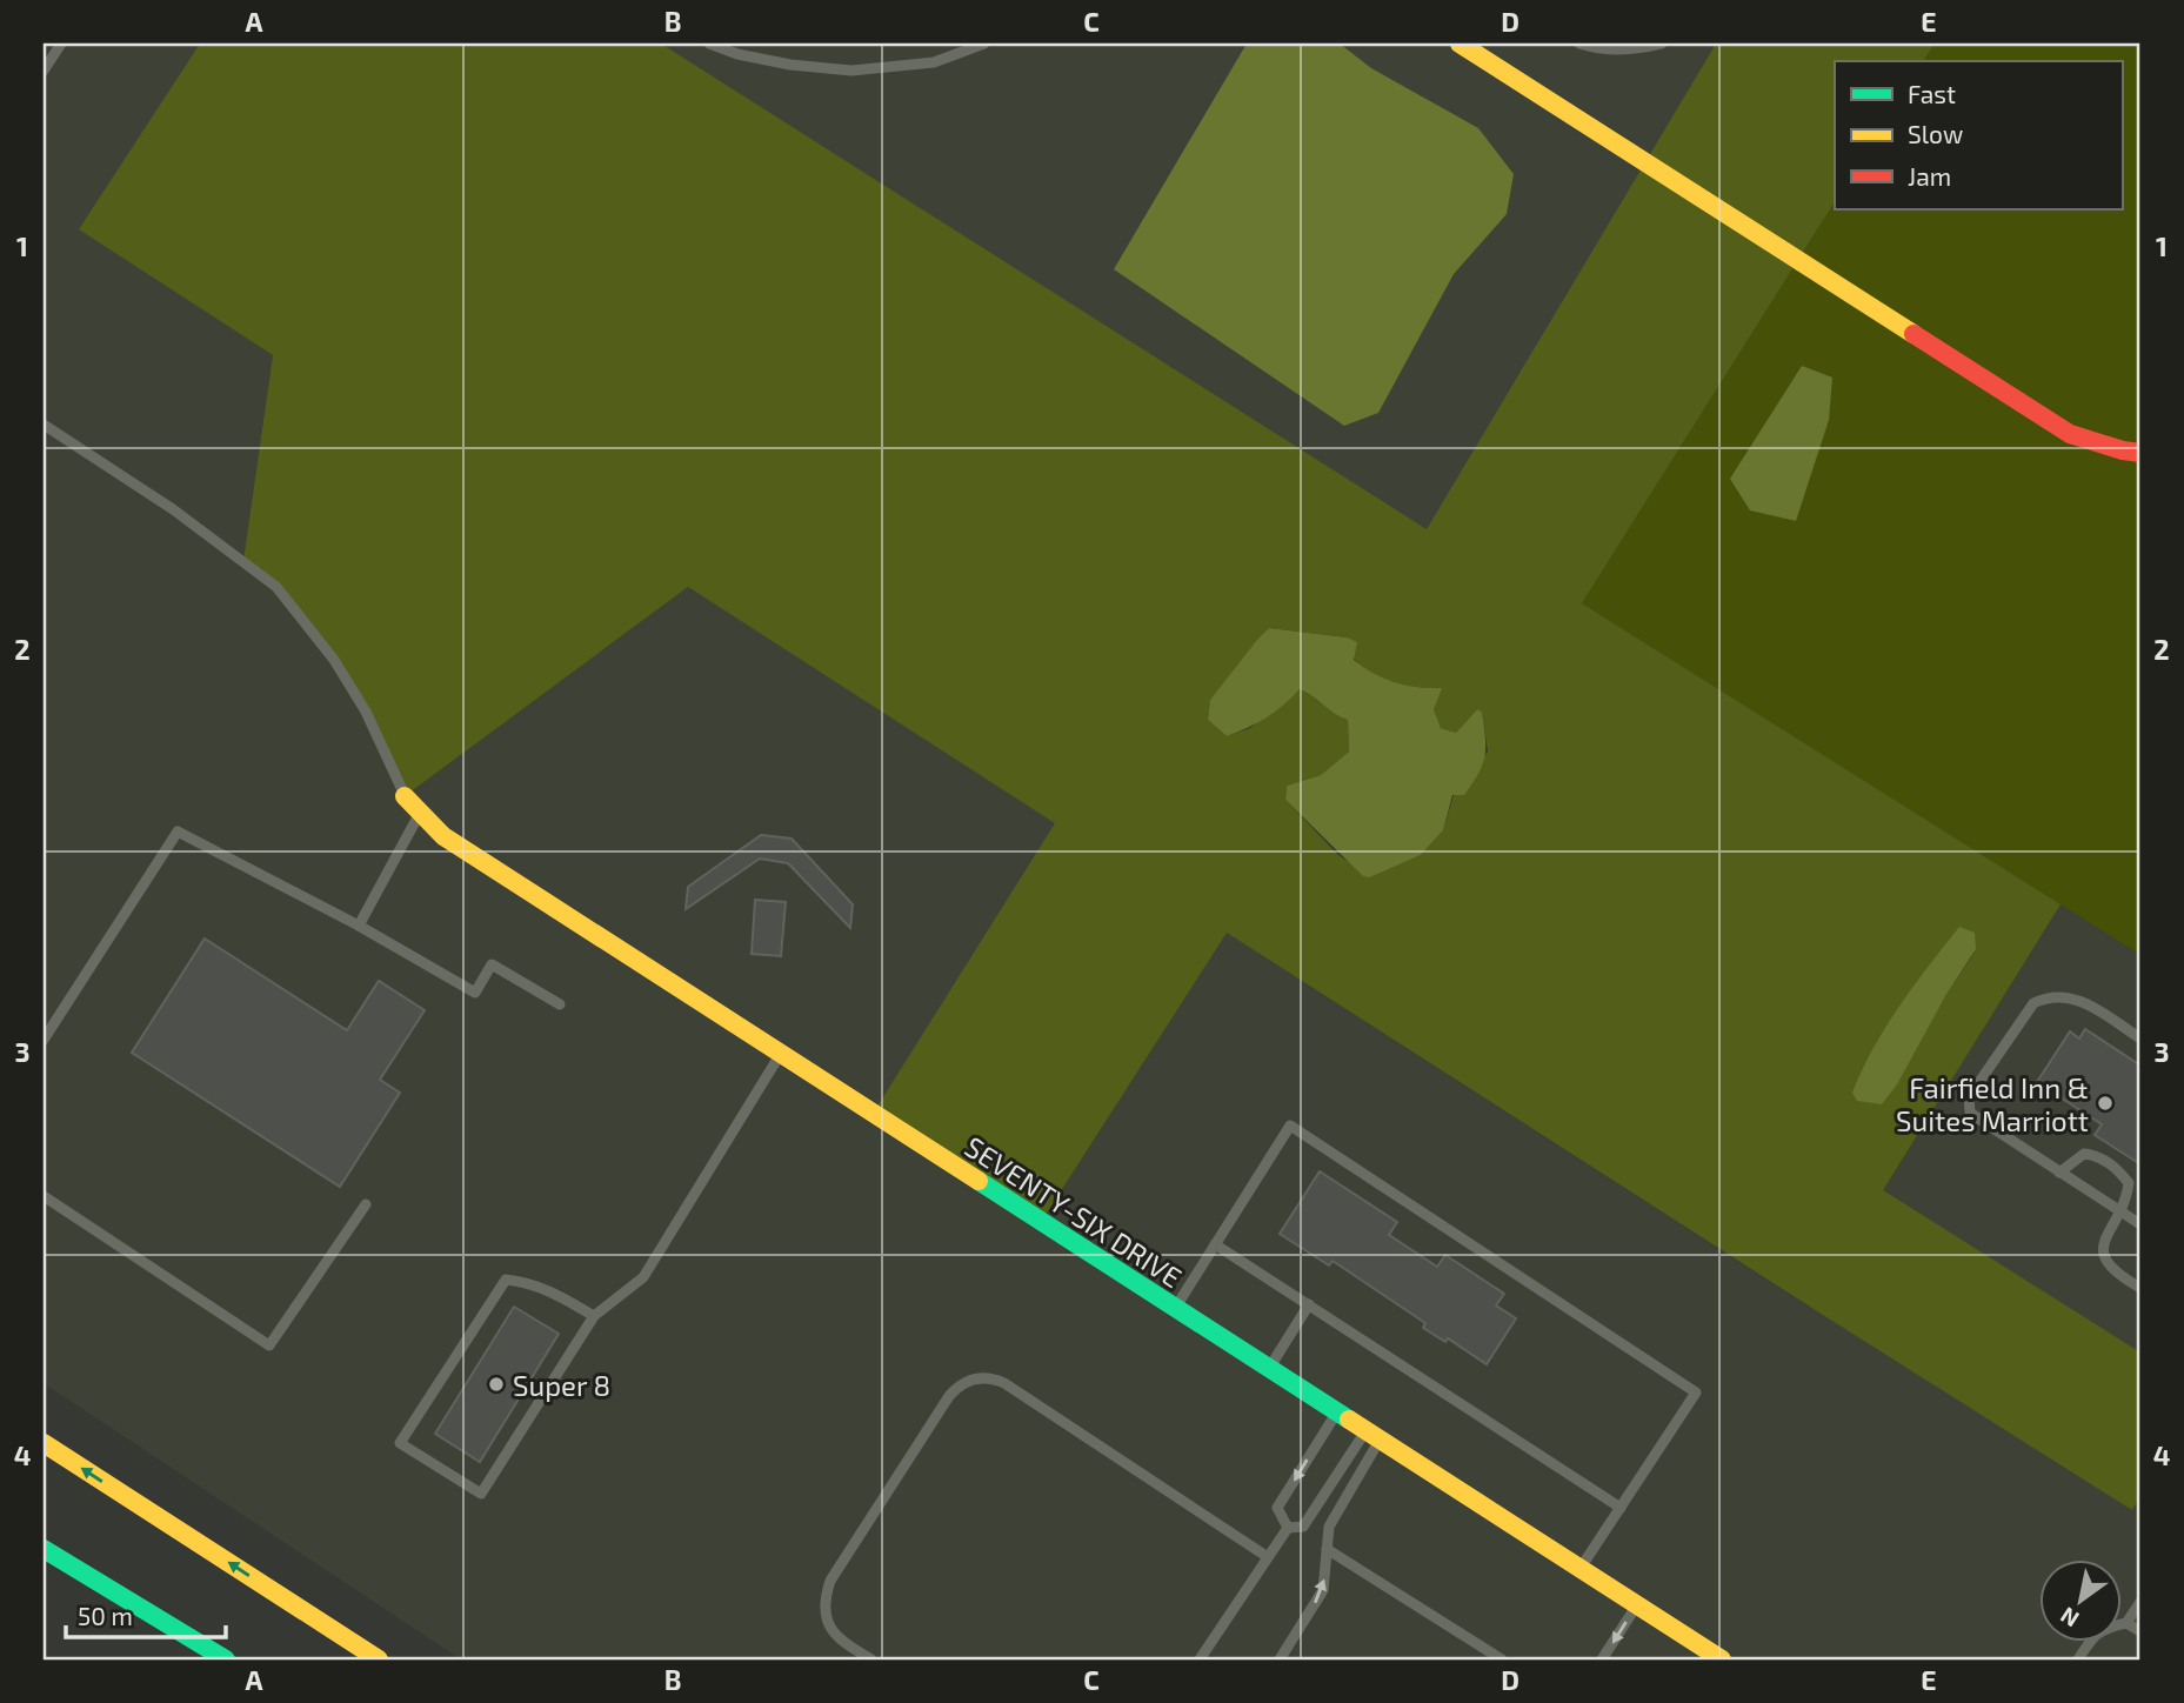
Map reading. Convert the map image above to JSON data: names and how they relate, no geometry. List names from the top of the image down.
{
  "streets": {
    "main road": ["SEVENTY-SIX DRIVE"]
  },
  "places": ["Fairfield Inn & Suites Marriott", "Super 8"],
  "legend": ["Fast", "Slow", "Jam"],
  "scale_bar": "50 m",
  "north": "bottom left",
  "grid": {
    "columns": [
      "A",
      "B",
      "C",
      "D",
      "E"
    ],
    "rows": [
      "1",
      "2",
      "3",
      "4"
    ]
  }
}
